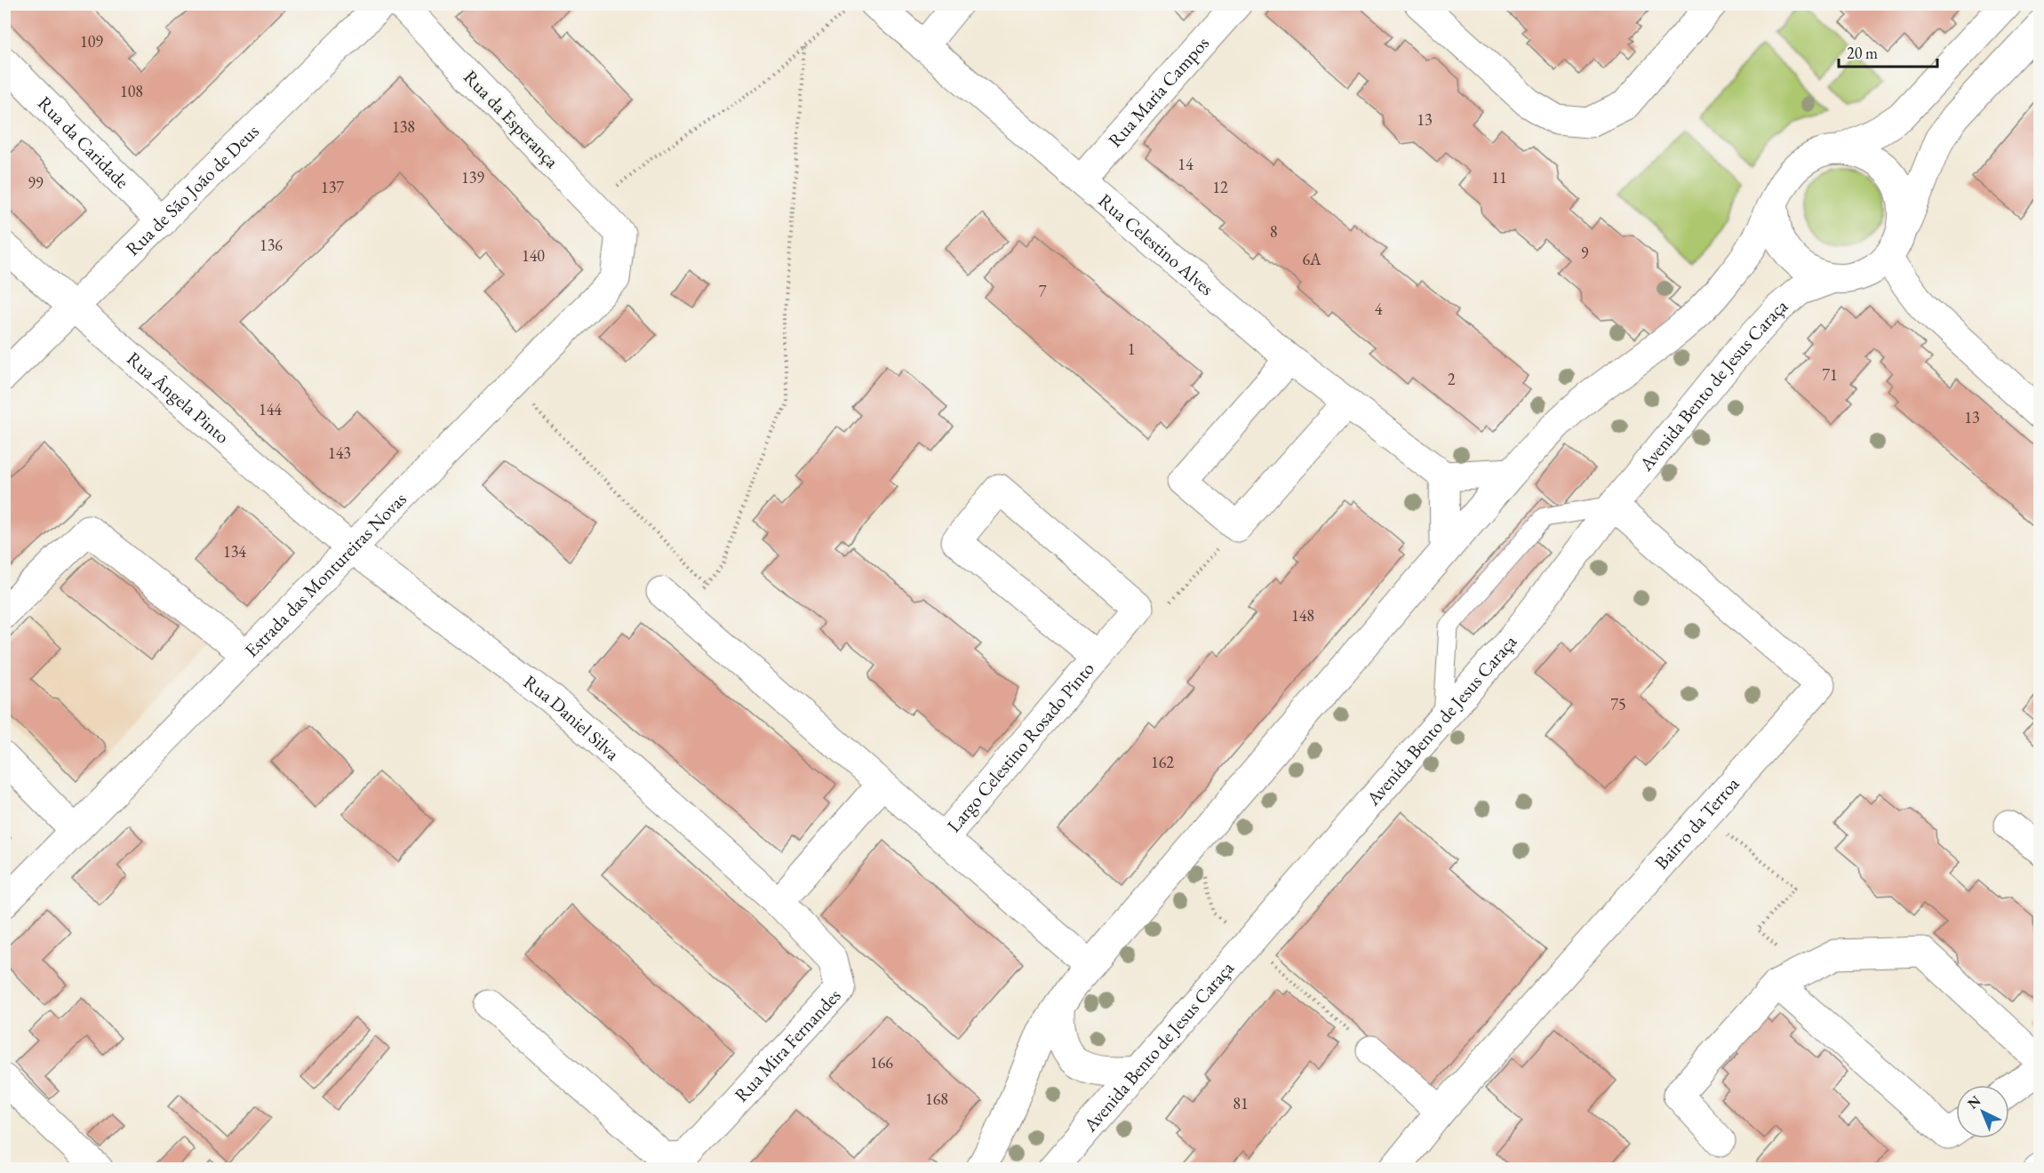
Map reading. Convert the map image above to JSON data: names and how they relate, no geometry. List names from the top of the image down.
{
  "streets": {
    "street": [
      "Rua Maria Campos",
      "Rua da Esperança",
      "Rua da Caridade",
      "Rua de São João de Deus",
      "Rua Celestino Alves",
      "Avenida Bento de Jesus Caraça",
      "Rua Ângela Pinto",
      "Estrada das Montureiras Novas",
      "Rua Daniel Silva",
      "Largo Celestino Rosado Pinto",
      "Bairro da Terroa",
      "Rua Mira Fernandes"
    ]
  },
  "crossings": [
    ["Rua Maria Campos", "Rua Celestino Alves"],
    ["Rua da Esperança", "Estrada das Montureiras Novas"],
    ["Rua da Caridade", "Rua de São João de Deus"],
    ["Rua de São João de Deus", "Rua Ângela Pinto"],
    ["Avenida Bento de Jesus Caraça", "Bairro da Terroa"],
    ["Rua Ângela Pinto", "Estrada das Montureiras Novas"],
    ["Rua Ângela Pinto", "Rua Daniel Silva"],
    ["Estrada das Montureiras Novas", "Rua Daniel Silva"],
    ["Rua Daniel Silva", "Rua Mira Fernandes"]
  ],
  "house_numbers": [
    "109",
    "108",
    "13",
    "138",
    "14",
    "139",
    "11",
    "99",
    "137",
    "12",
    "8",
    "136",
    "9",
    "140",
    "6A",
    "7",
    "4",
    "1",
    "71",
    "2",
    "144",
    "13",
    "143",
    "134",
    "148",
    "75",
    "162",
    "166",
    "168",
    "81"
  ],
  "scale_bar": "20 m",
  "north": "top left"
}
